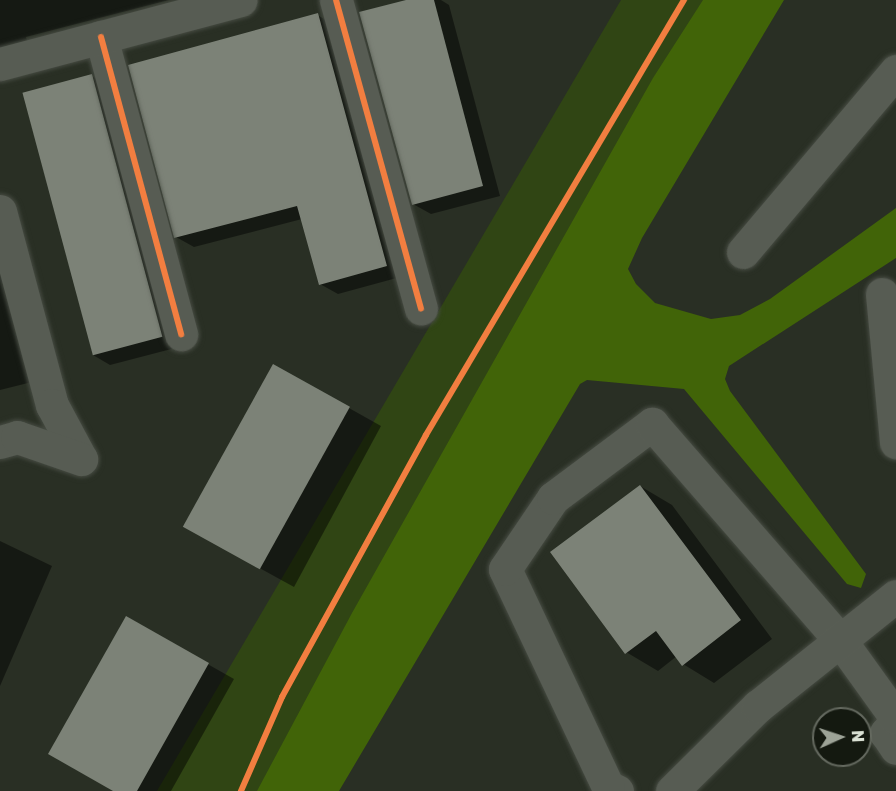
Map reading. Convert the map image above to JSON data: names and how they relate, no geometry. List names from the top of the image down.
{
  "north": "right"
}
